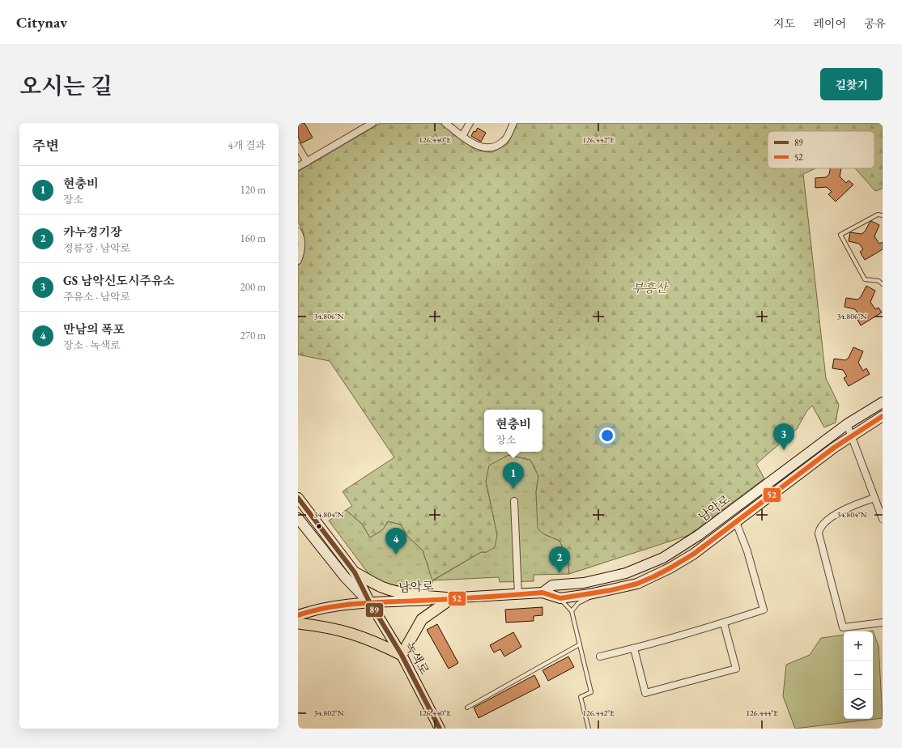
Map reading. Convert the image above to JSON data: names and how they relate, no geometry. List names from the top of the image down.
{
  "streets": {
    "street": ["남악로", "녹색로"]
  },
  "crossings": [
    ["남악로", "녹색로"]
  ],
  "parks": ["부흥산"],
  "lines": ["transit line 52", "transit line 89"],
  "legend": ["89", "52"],
  "page": {
    "header": "Citynav",
    "nav": ["지도", "레이어", "공유"],
    "title": "오시는 길",
    "buttons": "길찾기",
    "heading": ["주변", "4개 결과"],
    "list": [
      {
        "mark": "1",
        "name": "현충비",
        "note": "장소",
        "value": "120 m"
      },
      {
        "mark": "2",
        "name": "카누경기장",
        "note": "정류장 · 남악로",
        "value": "160 m"
      },
      {
        "mark": "3",
        "name": "GS 남악신도시주유소",
        "note": "주유소 · 남악로",
        "value": "200 m"
      },
      {
        "mark": "4",
        "name": "만남의 폭포",
        "note": "장소 · 녹색로",
        "value": "270 m"
      }
    ],
    "popup": ["현충비", "장소"],
    "pins": [
      "3",
      "1",
      "4",
      "2"
    ],
    "map_buttons": ["+", "−"]
  },
  "coordinates": [
    "126.440°E",
    "126.442°E",
    "34.806°N",
    "34.804°N",
    "126.444°E",
    "34.802°N"
  ]
}
